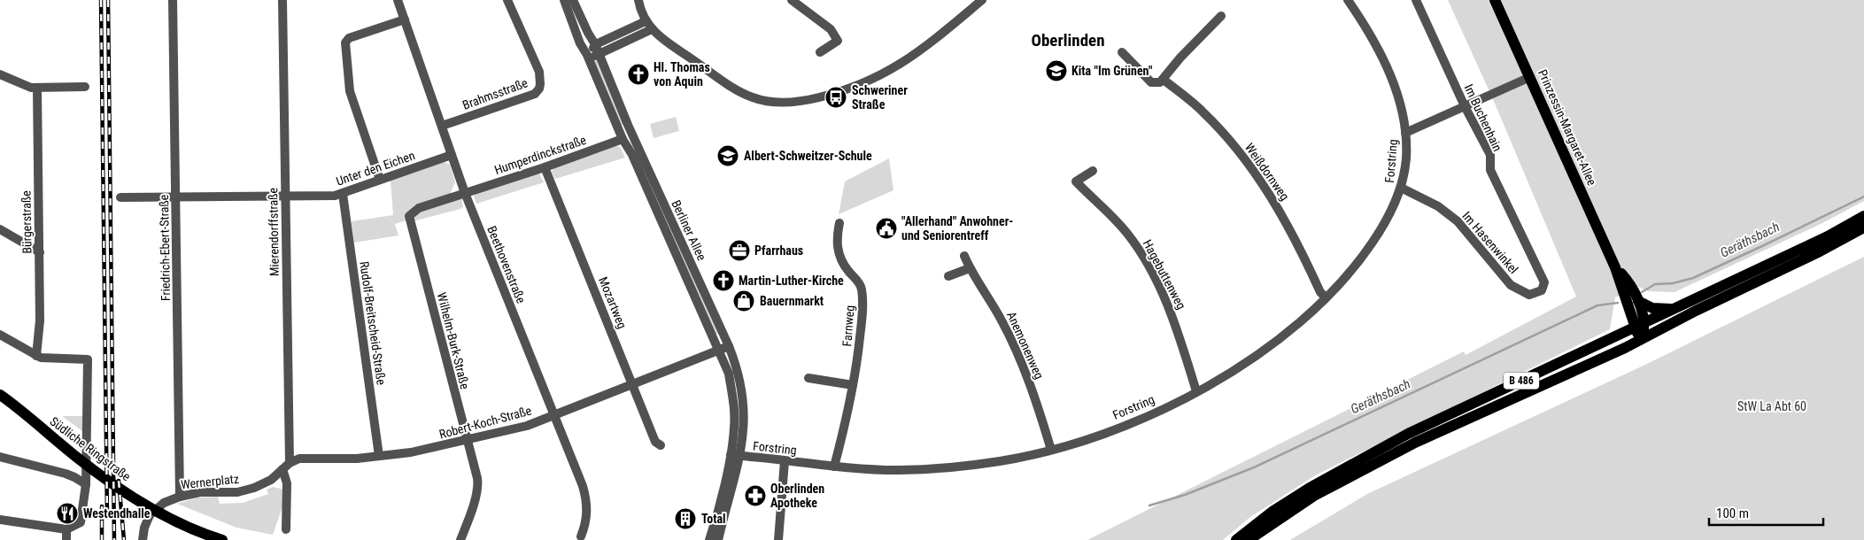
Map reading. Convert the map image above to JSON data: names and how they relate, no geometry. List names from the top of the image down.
{
  "streets": {
    "main road": ["Prinzessin-Margaret-Allee", "B 486", "Südliche Ringstraße"],
    "street": [
      "Brahmsstraße",
      "Im Buchenhain",
      "Humperdinckstraße",
      "Forstring",
      "Unter den Eichen",
      "Weißdornweg",
      "Bürgerstraße",
      "Berliner Allee",
      "Mierendorffstraße",
      "Im Hasenwinkel",
      "Friedrich-Ebert-Straße",
      "Beethovenstraße",
      "Hagebuttenweg",
      "Mozartweg",
      "Rudolf-Breitscheid-Straße",
      "Farnweg",
      "Wilhelm-Burk-Straße",
      "Anemonenweg",
      "Robert-Koch-Straße",
      "Wernerplatz"
    ]
  },
  "crossings": [
    ["Brahmsstraße", "Beethovenstraße"],
    ["Im Buchenhain", "Forstring"],
    ["Im Buchenhain", "Im Hasenwinkel"],
    ["Prinzessin-Margaret-Allee", "Forstring"],
    ["Prinzessin-Margaret-Allee", "B 486"],
    ["Humperdinckstraße", "Berliner Allee"],
    ["Humperdinckstraße", "Beethovenstraße"],
    ["Humperdinckstraße", "Mozartweg"],
    ["Humperdinckstraße", "Wilhelm-Burk-Straße"],
    ["Forstring", "Weißdornweg"],
    ["Forstring", "Berliner Allee"],
    ["Forstring", "Im Hasenwinkel"],
    ["Forstring", "Hagebuttenweg"],
    ["Forstring", "Farnweg"],
    ["Forstring", "Anemonenweg"],
    ["Unter den Eichen", "Mierendorffstraße"],
    ["Unter den Eichen", "Friedrich-Ebert-Straße"],
    ["Unter den Eichen", "Beethovenstraße"],
    ["Unter den Eichen", "Rudolf-Breitscheid-Straße"],
    ["Berliner Allee", "Robert-Koch-Straße"],
    ["Mierendorffstraße", "Robert-Koch-Straße"],
    ["Mierendorffstraße", "Wernerplatz"],
    ["Friedrich-Ebert-Straße", "Wernerplatz"],
    ["Beethovenstraße", "Wilhelm-Burk-Straße"],
    ["Beethovenstraße", "Robert-Koch-Straße"],
    ["Mozartweg", "Robert-Koch-Straße"],
    ["Rudolf-Breitscheid-Straße", "Robert-Koch-Straße"],
    ["Wilhelm-Burk-Straße", "Robert-Koch-Straße"],
    ["Robert-Koch-Straße", "Wernerplatz"]
  ],
  "districts": ["Oberlinden"],
  "water": ["Geräthsbach"],
  "parks": ["StW La Abt 60"],
  "places": {
    "school or university": ["Kita \"Im Grünen\"", "Albert-Schweitzer-Schule"],
    "church": ["Hl. Thomas von Aquin", "Martin-Luther-Kirche"],
    "bus stop": ["Schweriner Straße"],
    "public building": ["\"Allerhand\" Anwohner- und Seniorentreff"],
    "office": ["Pfarrhaus"],
    "shop": ["Bauernmarkt"],
    "pharmacy": ["Oberlinden Apotheke"],
    "restaurant": ["Westendhalle"],
    "building": ["Total"]
  },
  "scale_bar": "100 m"
}
